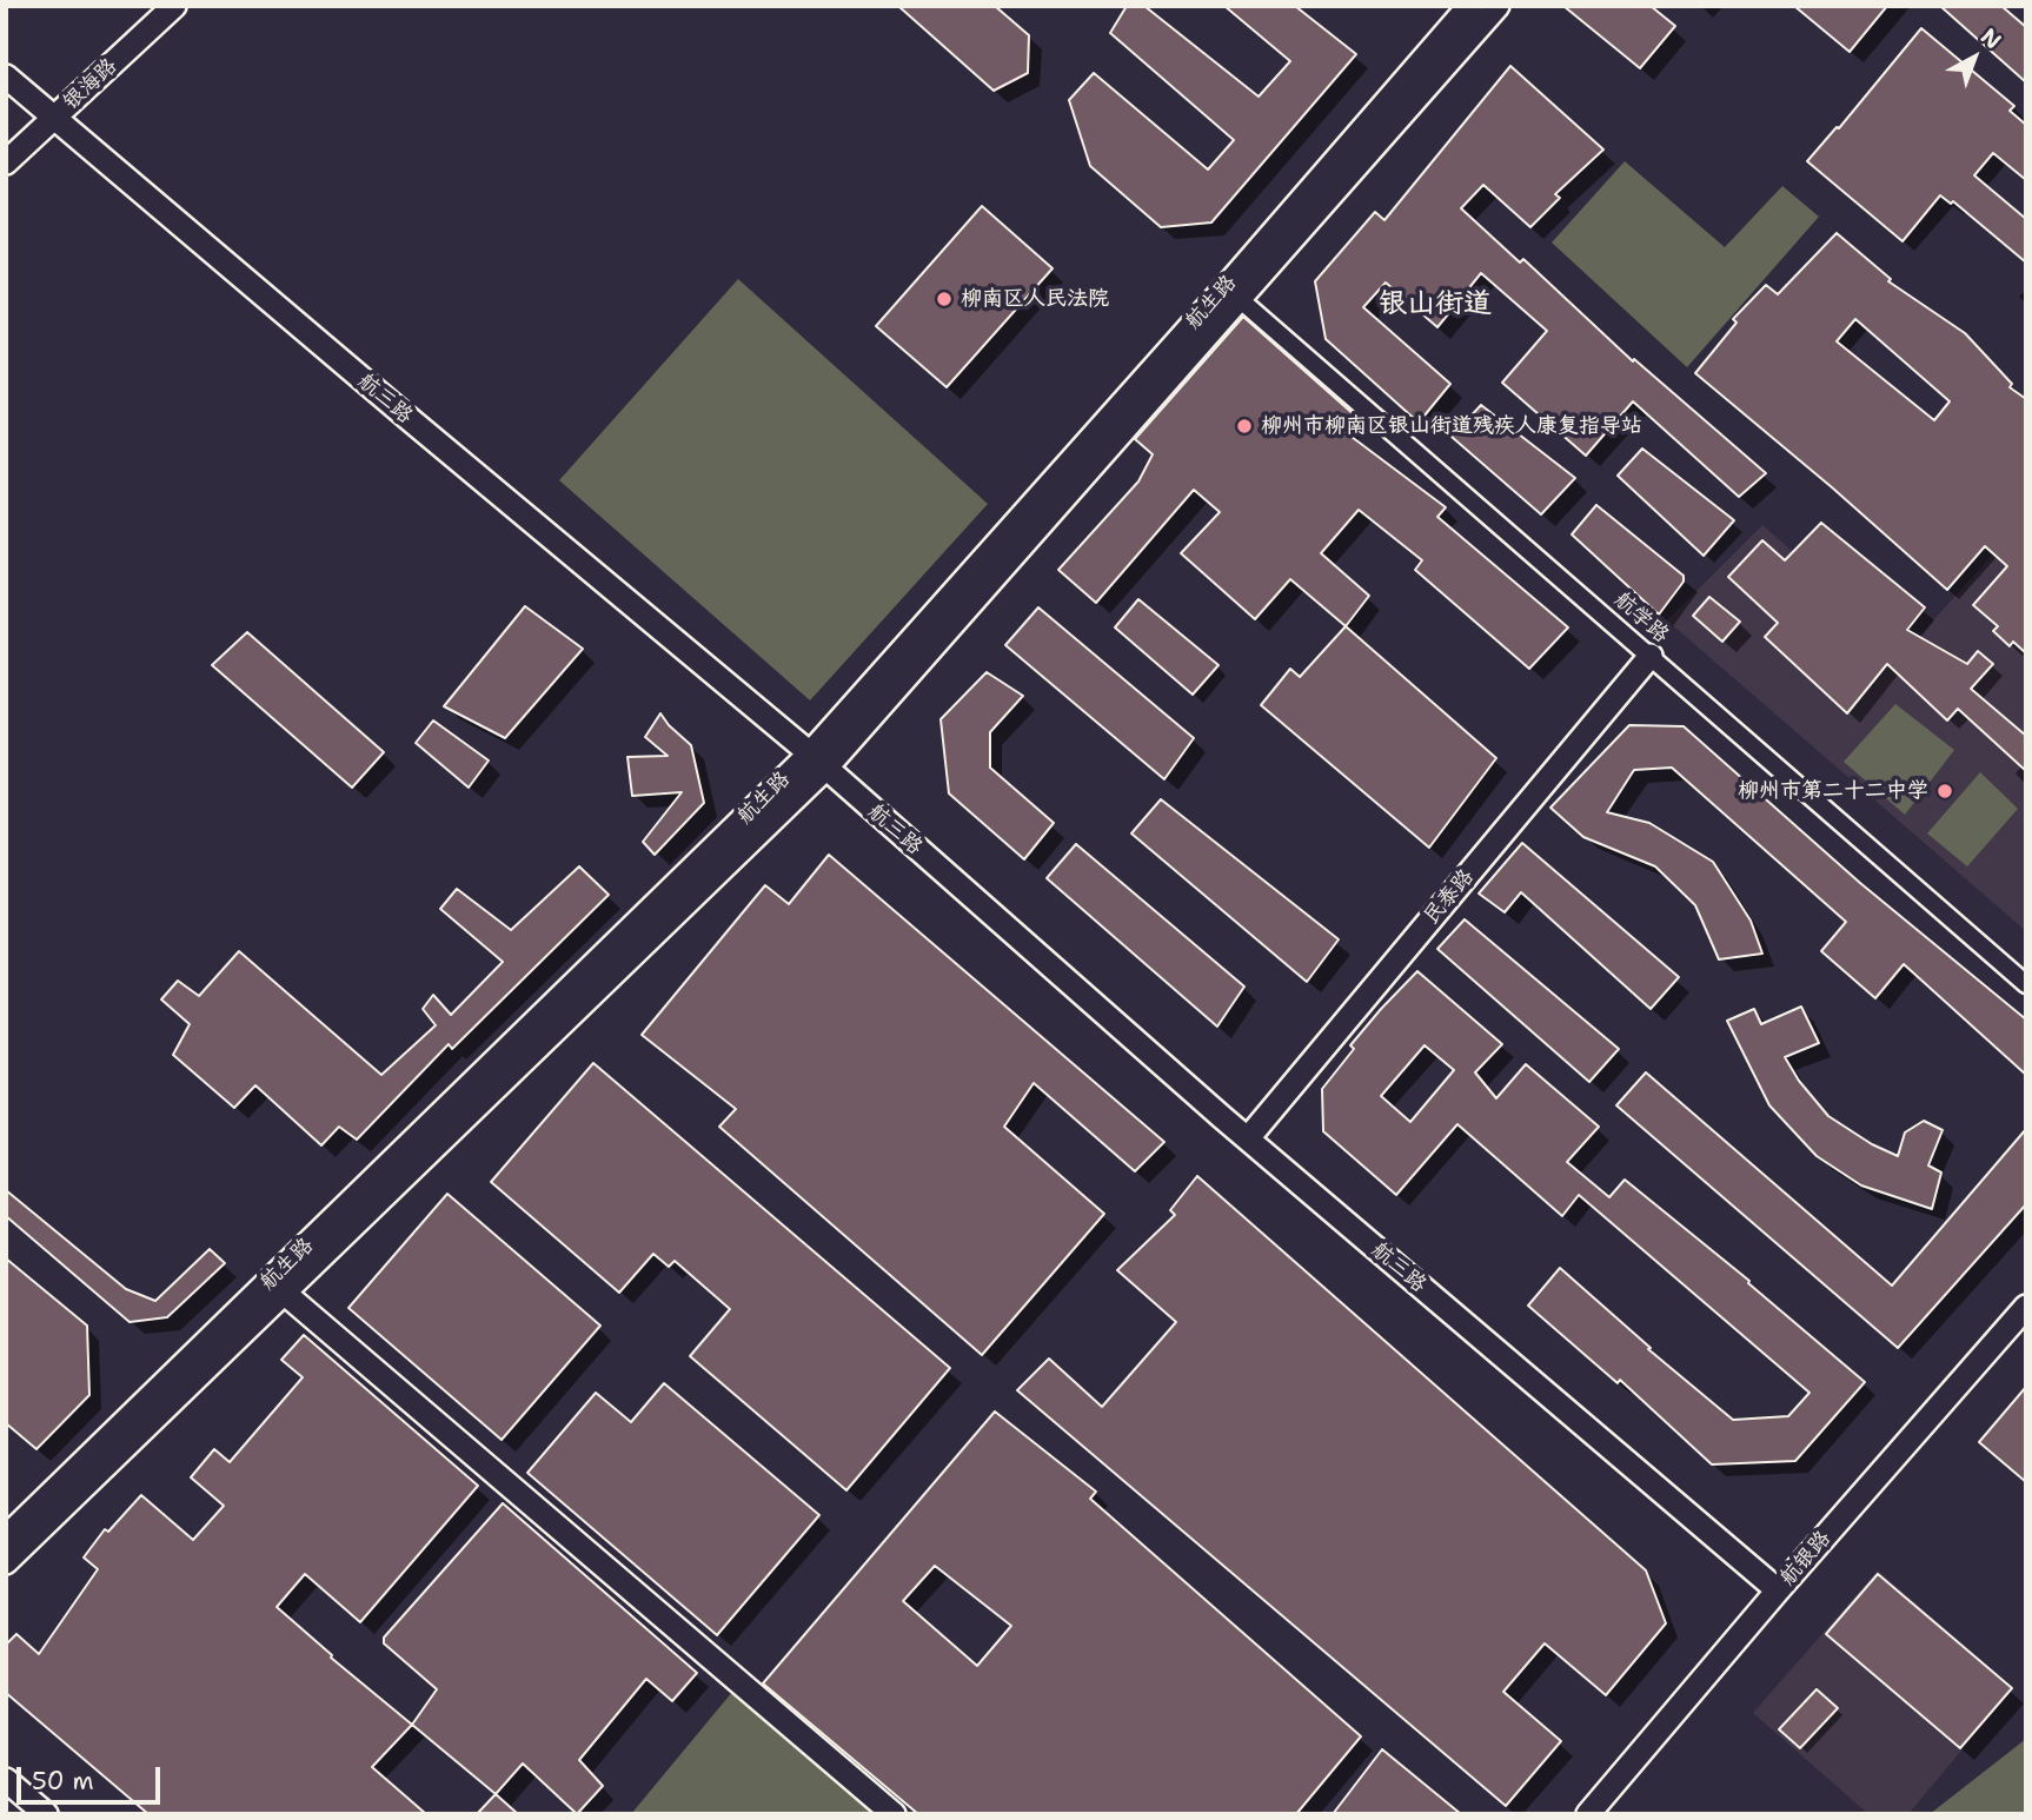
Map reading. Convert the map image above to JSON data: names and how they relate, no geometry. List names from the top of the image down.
{
  "streets": {
    "street": [
      "银海路",
      "航生路",
      "航三路",
      "航学路",
      "民泰路",
      "航银路"
    ]
  },
  "crossings": [
    ["银海路", "航三路"],
    ["航生路", "航学路"],
    ["航三路", "民泰路"],
    ["航三路", "航银路"],
    ["航学路", "民泰路"]
  ],
  "districts": ["银山街道"],
  "places": ["柳南区人民法院", "柳州市柳南区银山街道残疾人康复指导站", "柳州市第二十二中学"],
  "scale_bar": "50 m",
  "north": "top right"
}
